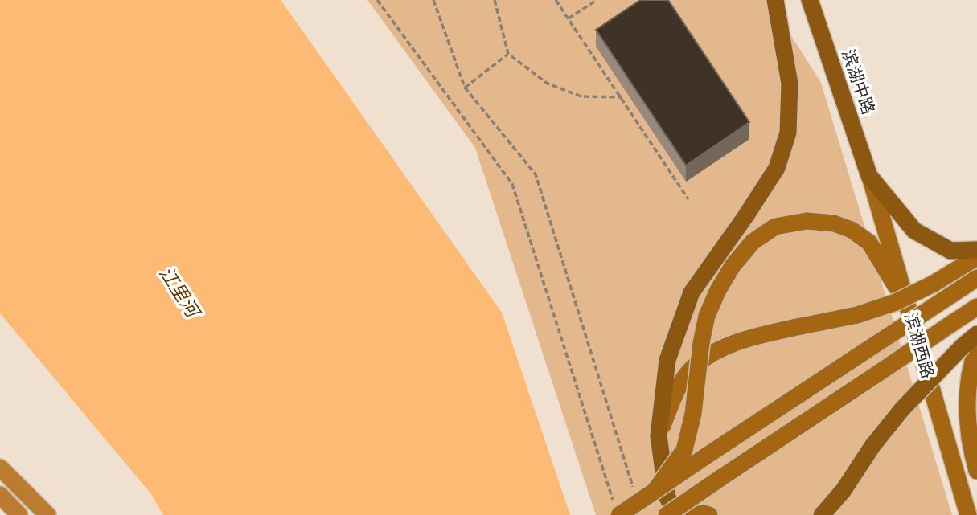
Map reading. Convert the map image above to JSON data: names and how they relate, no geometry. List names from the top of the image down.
{
  "streets": {
    "highway": ["滨湖中路"],
    "main road": ["滨湖西路"]
  },
  "crossings": [
    ["滨湖中路", "滨湖西路"]
  ],
  "water": ["江里河"]
}
